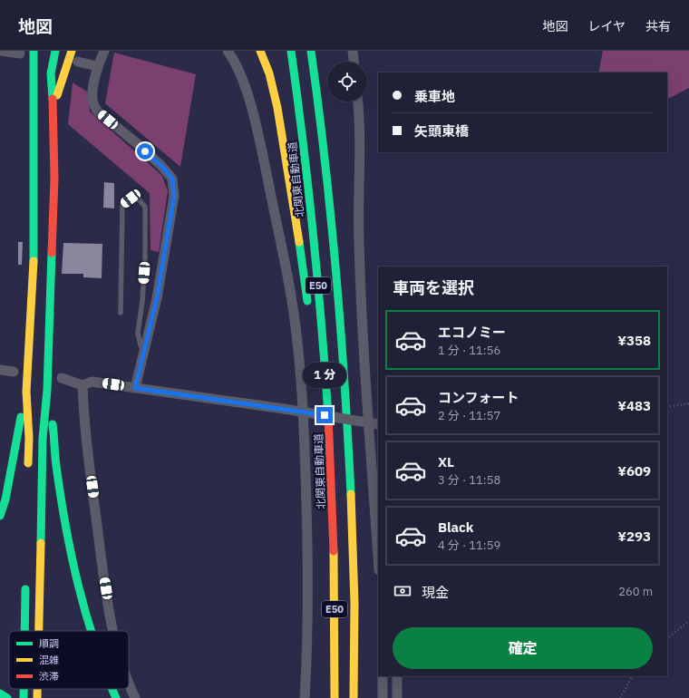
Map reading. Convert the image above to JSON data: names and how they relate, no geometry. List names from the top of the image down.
{
  "streets": {
    "highway": ["北関東自動車道", "E50"]
  },
  "legend": ["順調", "混雑", "渋滞"],
  "page": {
    "header": "地図",
    "nav": ["地図", "レイヤ", "共有"],
    "banner": ["乗車地", "矢頭東橋"],
    "heading": "車両を選択",
    "list": [
      {
        "name": "エコノミー",
        "note": "1 分 · 11:56",
        "value": "¥358"
      },
      {
        "name": "コンフォート",
        "note": "2 分 · 11:57",
        "value": "¥483"
      },
      {
        "name": "XL",
        "note": "3 分 · 11:58",
        "value": "¥609"
      },
      {
        "name": "Black",
        "note": "4 分 · 11:59",
        "value": "¥293"
      }
    ],
    "bubble": "1 分",
    "pay": ["現金", "260 m"],
    "buttons": "確定"
  }
}
